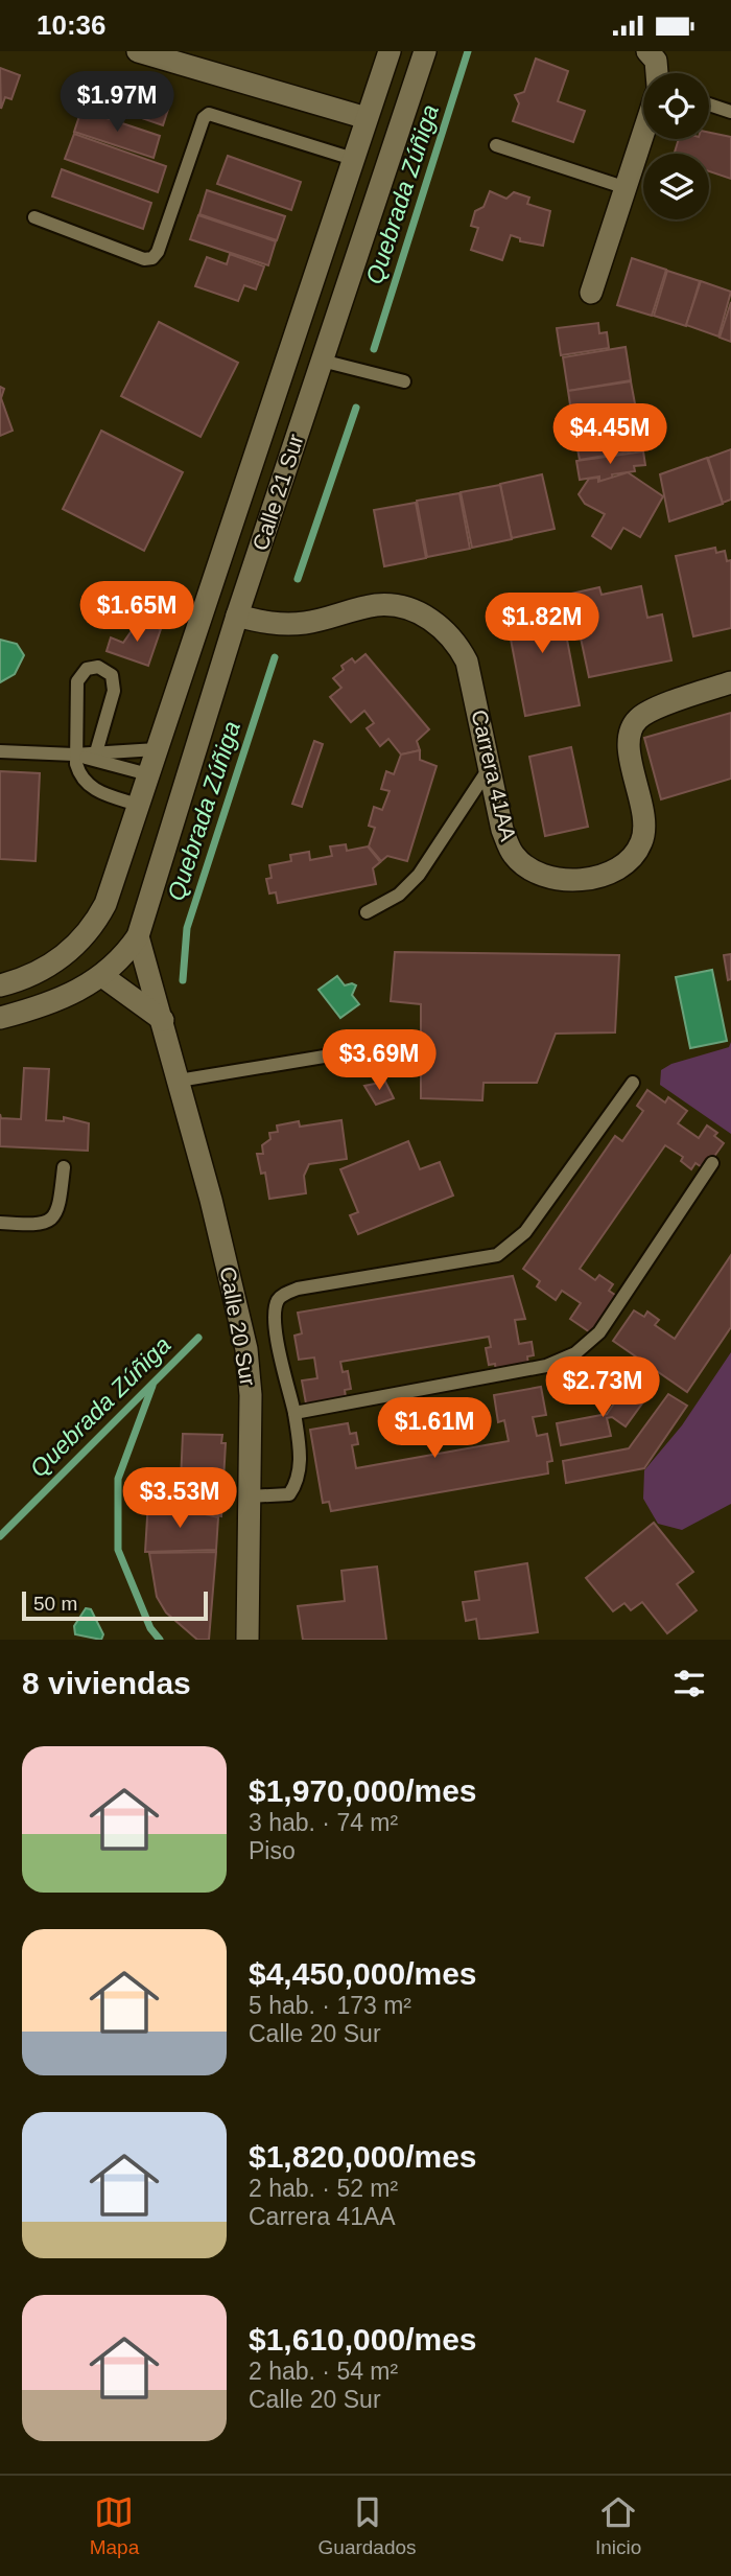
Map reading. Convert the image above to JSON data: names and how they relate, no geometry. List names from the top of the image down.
{
  "streets": {
    "street": ["Calle 21 Sur", "Carrera 41AA", "Calle 20 Sur"]
  },
  "crossings": [
    ["Calle 21 Sur", "Carrera 41AA"],
    ["Calle 21 Sur", "Calle 20 Sur"]
  ],
  "water": ["Quebrada Zúñiga"],
  "scale_bar": "50 m",
  "page": {
    "status": "10:36",
    "price": [
      "$1.97M",
      "$4.45M",
      "$1.65M",
      "$1.82M",
      "$3.69M",
      "$2.73M",
      "$1.61M",
      "$3.53M"
    ],
    "scale": "50 m",
    "heading": "8 viviendas",
    "list": [
      {
        "name": "$1,970,000/mes",
        "note": "3 hab. · 74 m² · Piso"
      },
      {
        "name": "$4,450,000/mes",
        "note": "5 hab. · 173 m² · Calle 20 Sur"
      },
      {
        "name": "$1,820,000/mes",
        "note": "2 hab. · 52 m² · Carrera 41AA"
      },
      {
        "name": "$1,610,000/mes",
        "note": "2 hab. · 54 m² · Calle 20 Sur"
      }
    ],
    "tabs": ["Mapa", "Guardados", "Inicio"]
  }
}
